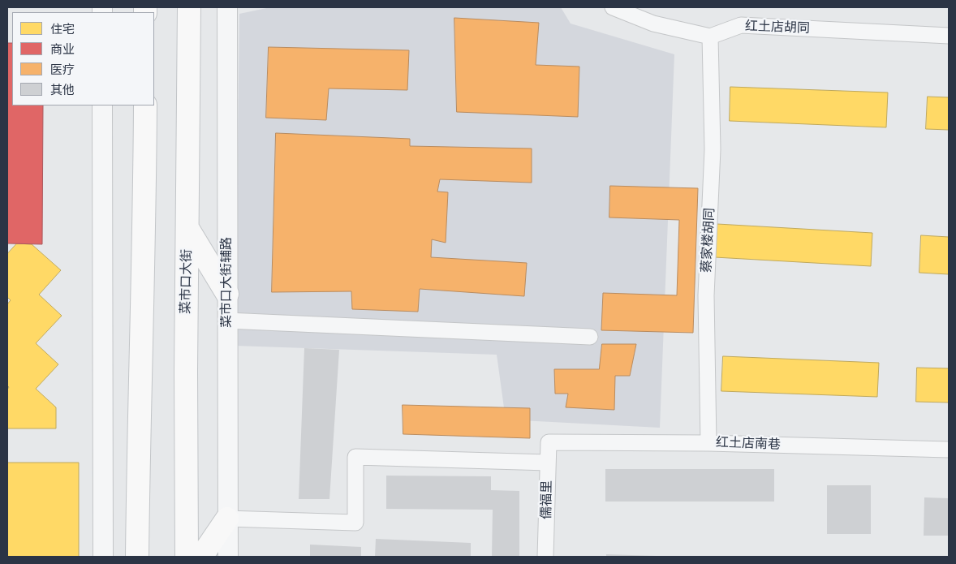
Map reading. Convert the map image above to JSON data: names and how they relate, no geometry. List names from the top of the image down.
{
  "streets": {
    "main road": ["菜市口大街"],
    "street": [
      "红土店胡同",
      "蔡家楼胡同",
      "菜市口大街辅路",
      "红土店南巷",
      "儒福里"
    ]
  },
  "crossings": [
    ["红土店胡同", "蔡家楼胡同"],
    ["蔡家楼胡同", "红土店南巷"],
    ["红土店南巷", "儒福里"]
  ],
  "legend": [
    "住宅",
    "商业",
    "医疗",
    "其他"
  ]
}
